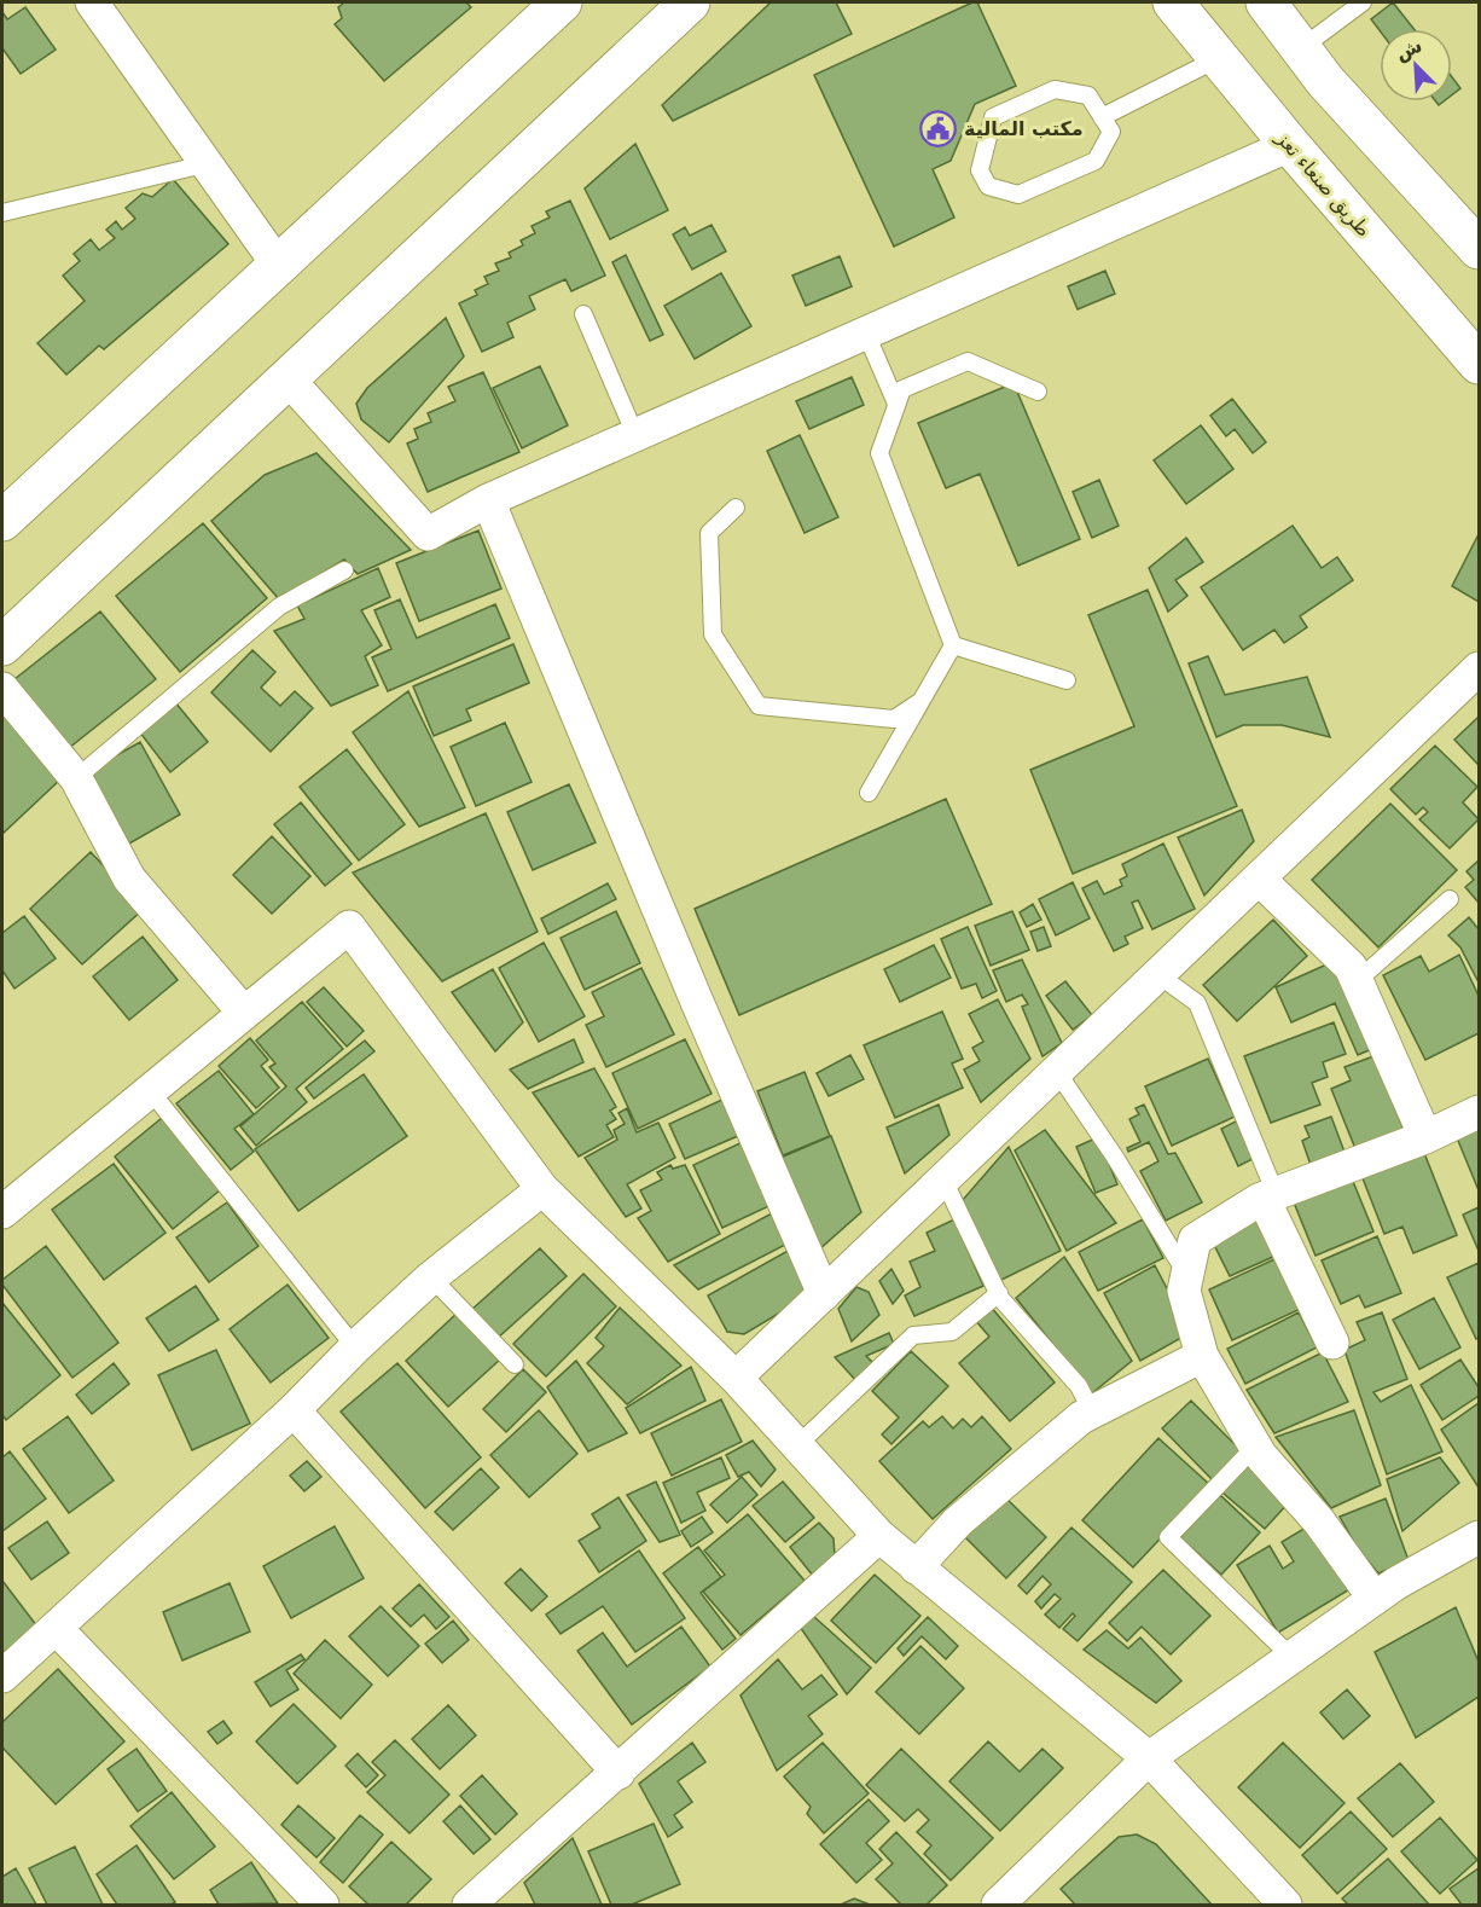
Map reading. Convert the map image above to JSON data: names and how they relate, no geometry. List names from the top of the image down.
{
  "streets": {
    "main road": ["طريق صنعاء تعز"]
  },
  "places": {
    "public building": ["مكتب المالية"]
  },
  "north": "top left"
}
